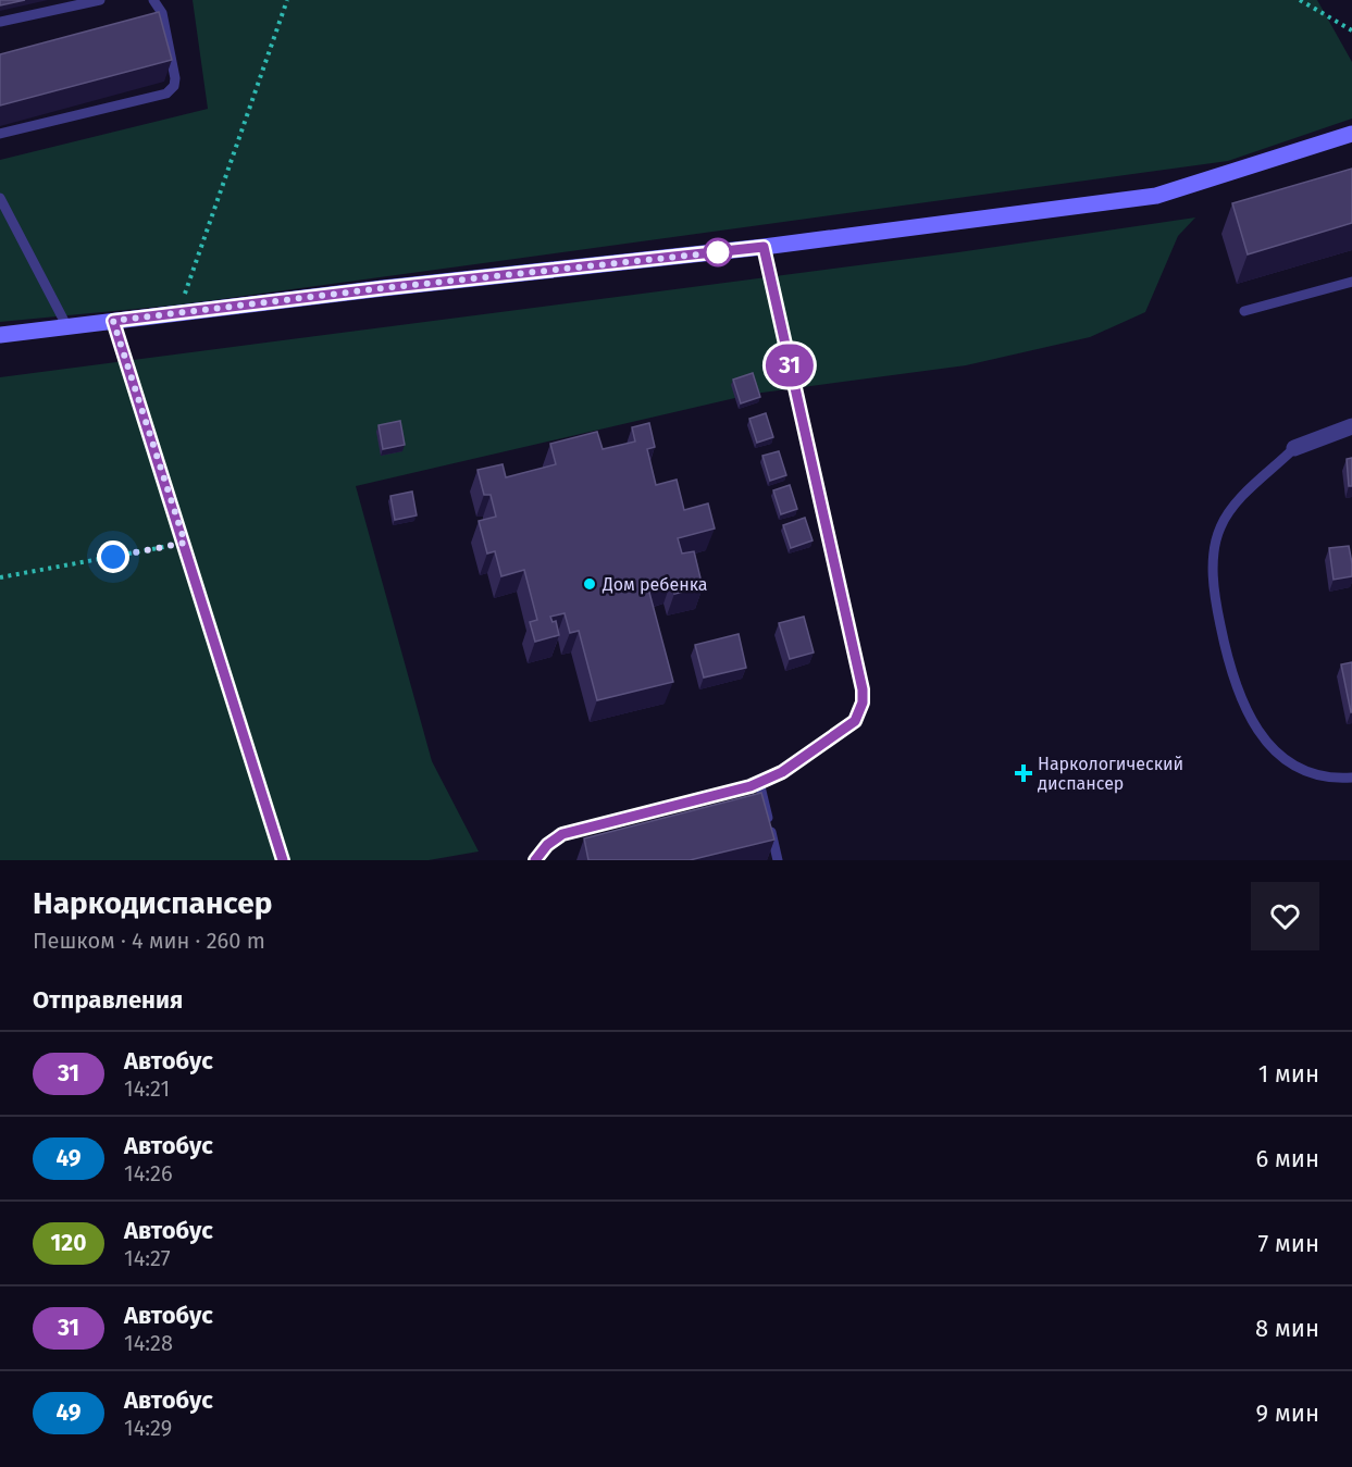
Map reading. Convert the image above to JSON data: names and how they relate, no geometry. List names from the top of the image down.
{
  "places": {
    "other": ["Дом ребенка"],
    "health": ["Наркологический диспансер"]
  },
  "lines": ["bus line 31"],
  "page": {
    "on_map": "31",
    "heading": [
      ["Наркодиспансер", "Пешком · 4 мин · 260 m"],
      "Отправления"
    ],
    "list": [
      {
        "mark": "31",
        "name": "Автобус",
        "note": "14:21",
        "value": "1 мин"
      },
      {
        "mark": "49",
        "name": "Автобус",
        "note": "14:26",
        "value": "6 мин"
      },
      {
        "mark": "120",
        "name": "Автобус",
        "note": "14:27",
        "value": "7 мин"
      },
      {
        "mark": "31",
        "name": "Автобус",
        "note": "14:28",
        "value": "8 мин"
      },
      {
        "mark": "49",
        "name": "Автобус",
        "note": "14:29",
        "value": "9 мин"
      }
    ]
  }
}
